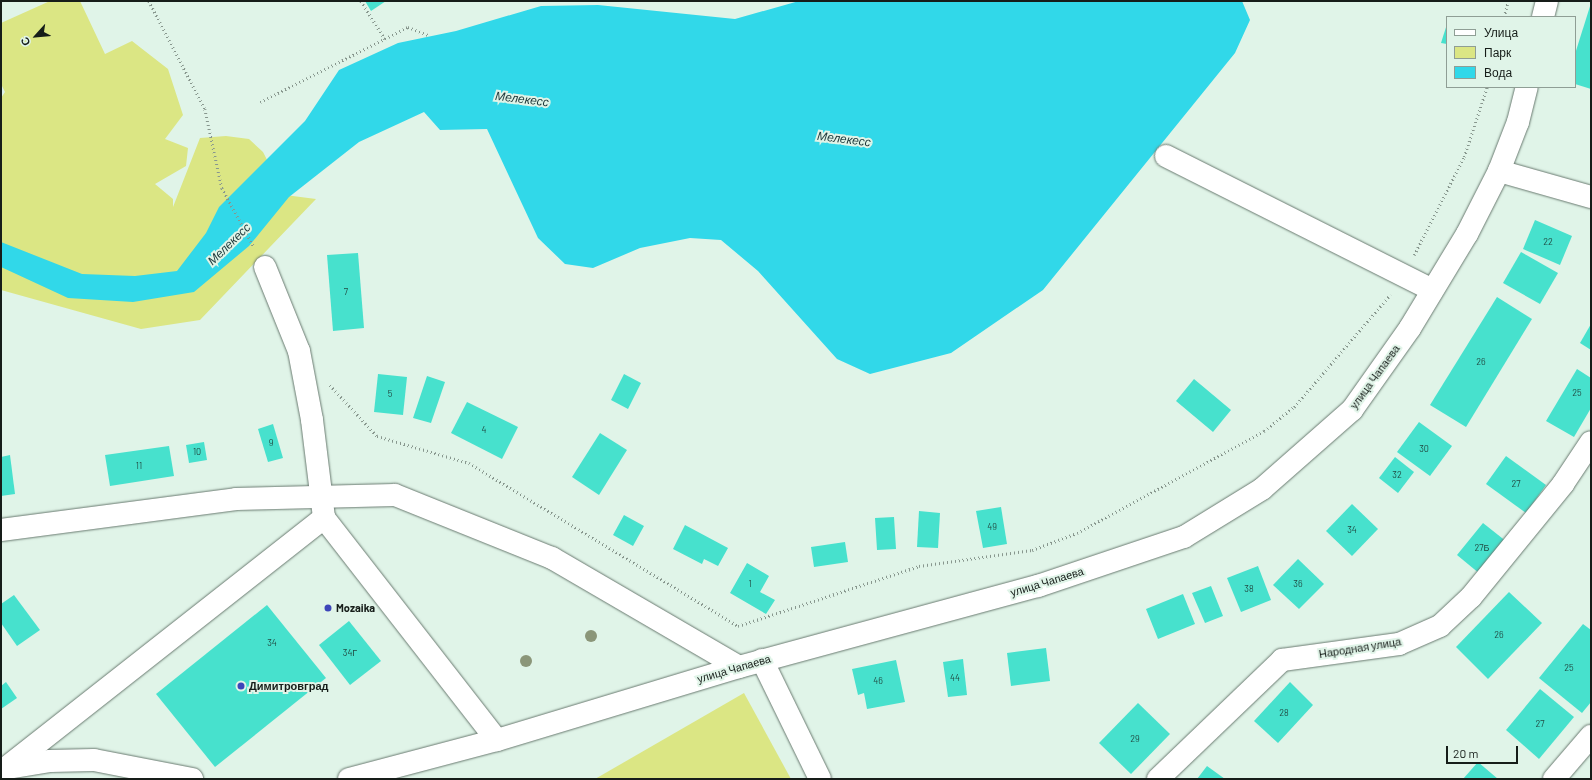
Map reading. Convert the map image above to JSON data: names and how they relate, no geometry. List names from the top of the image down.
{
  "streets": {
    "street": ["улица Чапаева", "Народная улица"]
  },
  "water": ["Мелекесс"],
  "places": ["Mozaika", "Димитровград"],
  "house_numbers": [
    "22",
    "7",
    "26",
    "25",
    "5",
    "4",
    "9",
    "30",
    "10",
    "11",
    "32",
    "27",
    "49",
    "34",
    "27Б",
    "1",
    "36",
    "38",
    "26",
    "34",
    "34Г",
    "25",
    "44",
    "46",
    "28",
    "27",
    "29"
  ],
  "legend": ["Улица", "Парк", "Вода"],
  "scale_bar": "20 m",
  "north": "bottom left"
}
